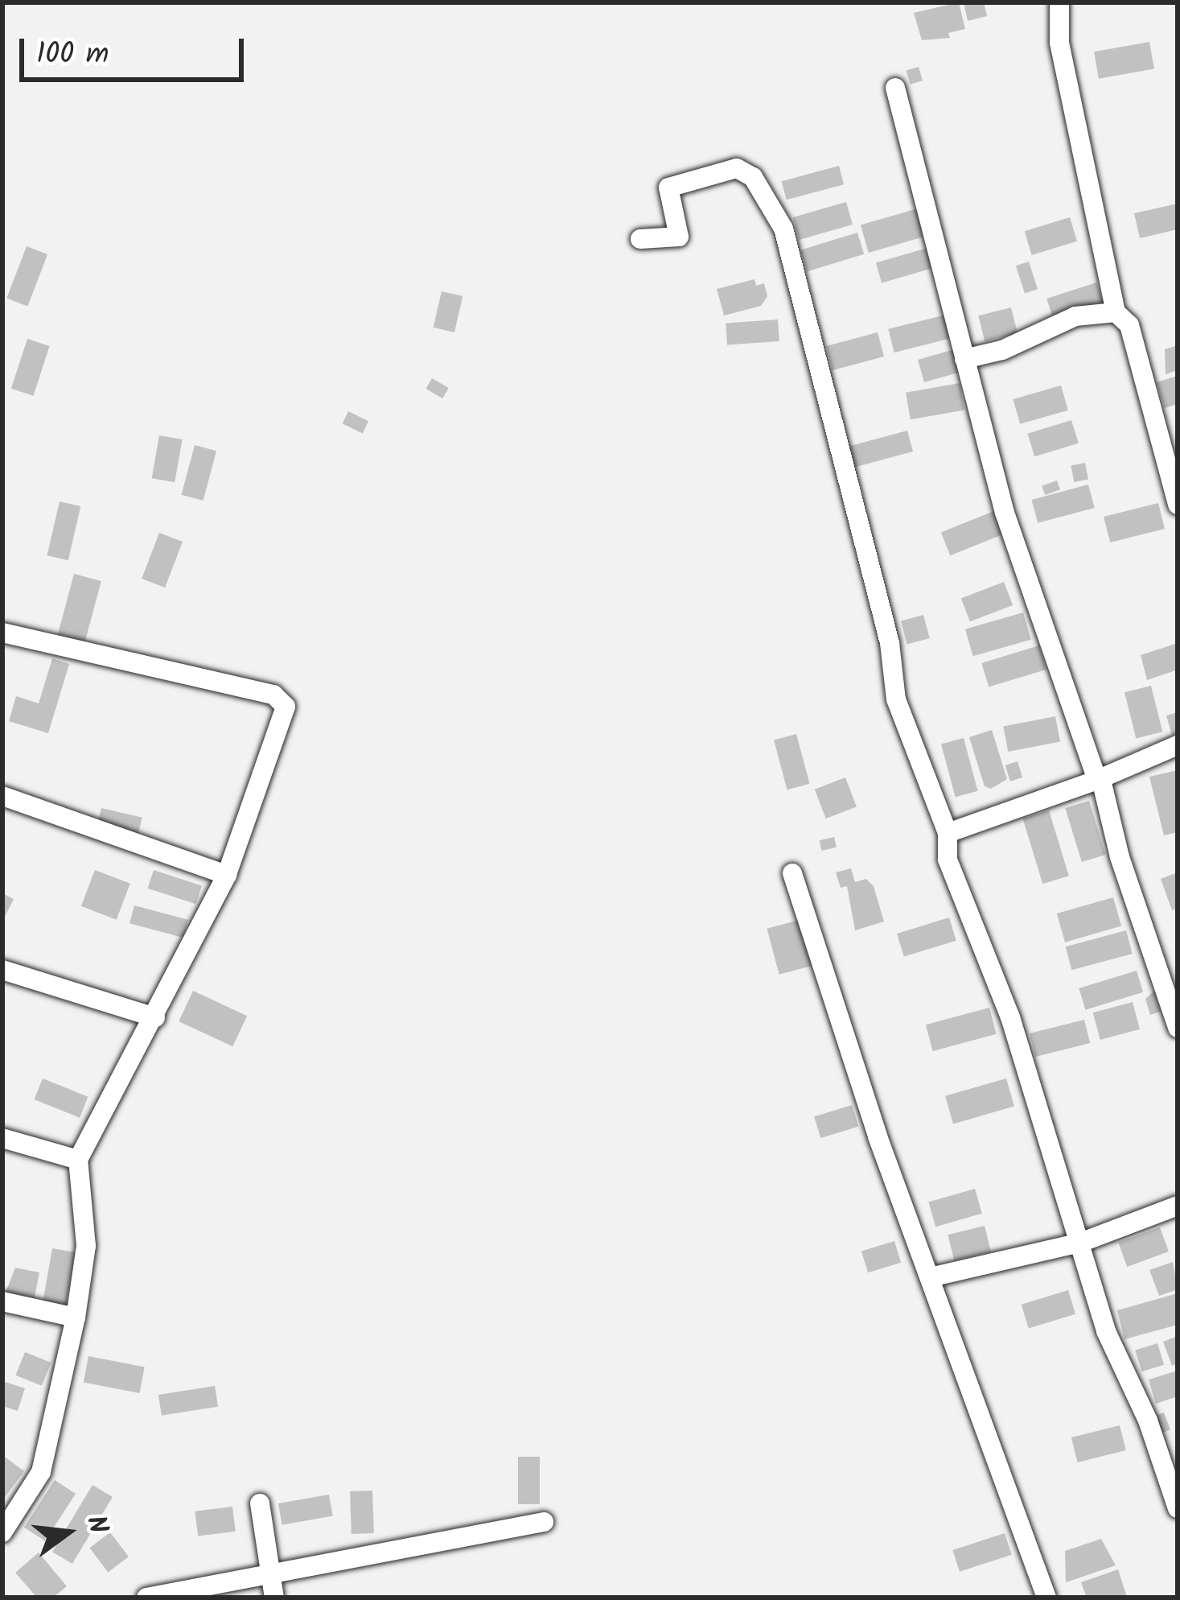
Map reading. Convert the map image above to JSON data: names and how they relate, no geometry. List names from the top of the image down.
{
  "scale_bar": "100 m",
  "north": "right"
}
